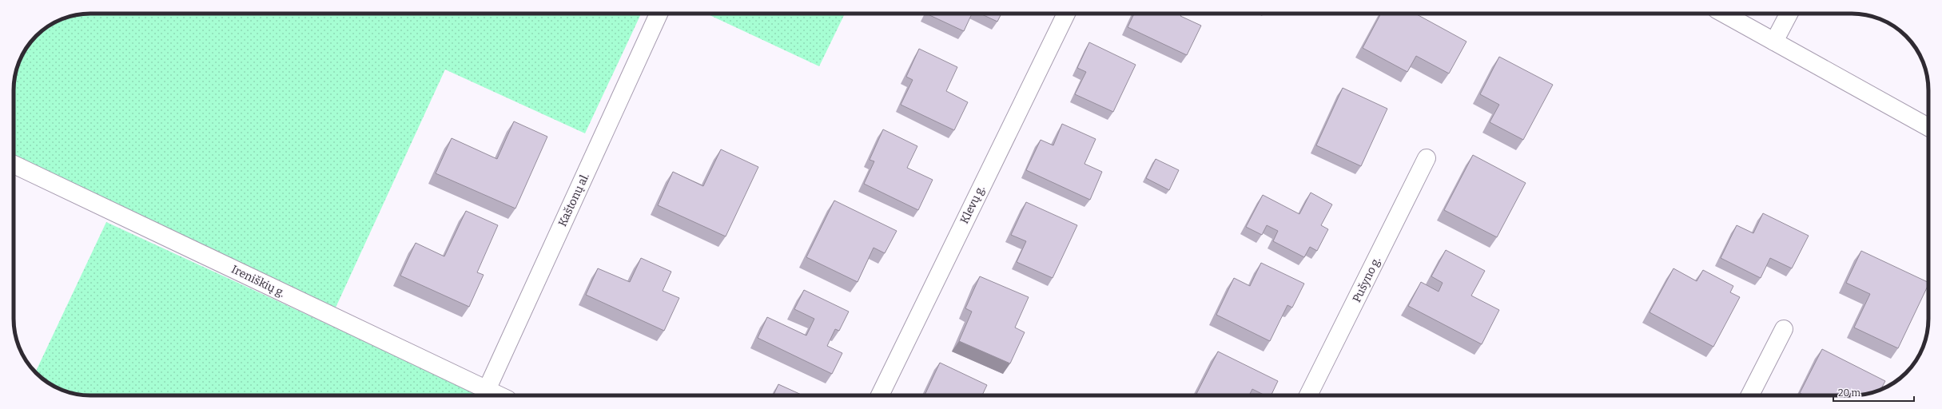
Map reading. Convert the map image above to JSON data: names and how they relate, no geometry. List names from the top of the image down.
{
  "streets": {
    "street": [
      "Kaštonų al.",
      "Klevų g.",
      "Pušyno g.",
      "Ireniškių g."
    ]
  },
  "crossings": [
    ["Kaštonų al.", "Ireniškių g."]
  ],
  "scale_bar": "20 m"
}
